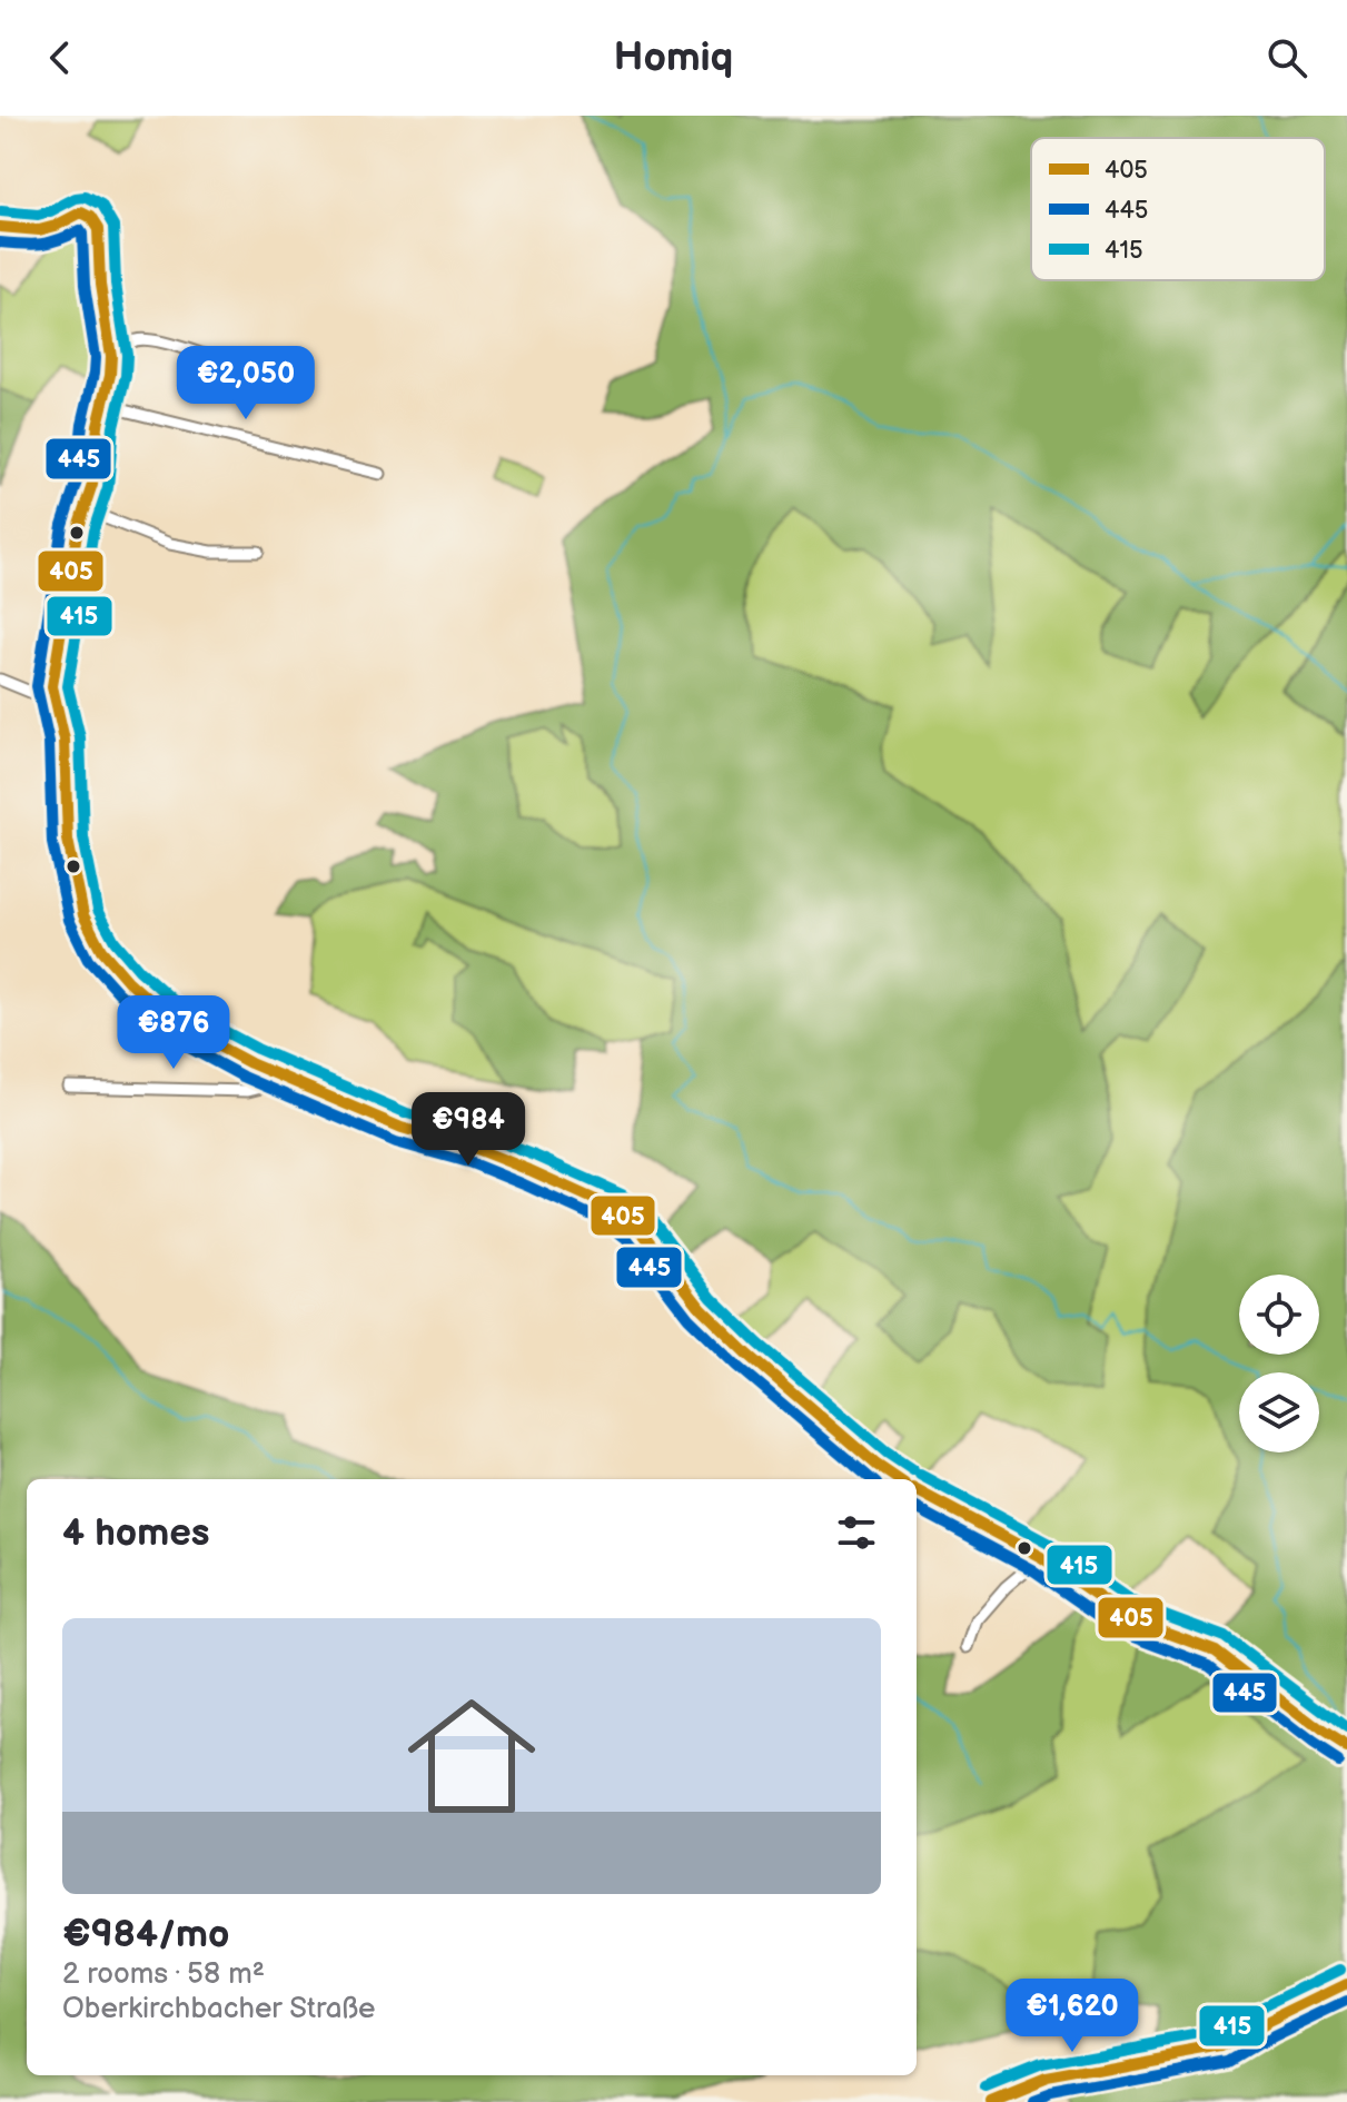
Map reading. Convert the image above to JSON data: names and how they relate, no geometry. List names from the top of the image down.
{
  "lines": ["transit line 415", "transit line 405", "transit line 445"],
  "legend": ["405", "445", "415"],
  "page": {
    "header": "Homiq",
    "price": [
      "€2,050",
      "€876",
      "€984",
      "€1,620"
    ],
    "heading": "4 homes",
    "list": [
      {
        "name": "€984/mo",
        "note": "2 rooms · 58 m² · Oberkirchbacher Straße"
      }
    ]
  }
}
